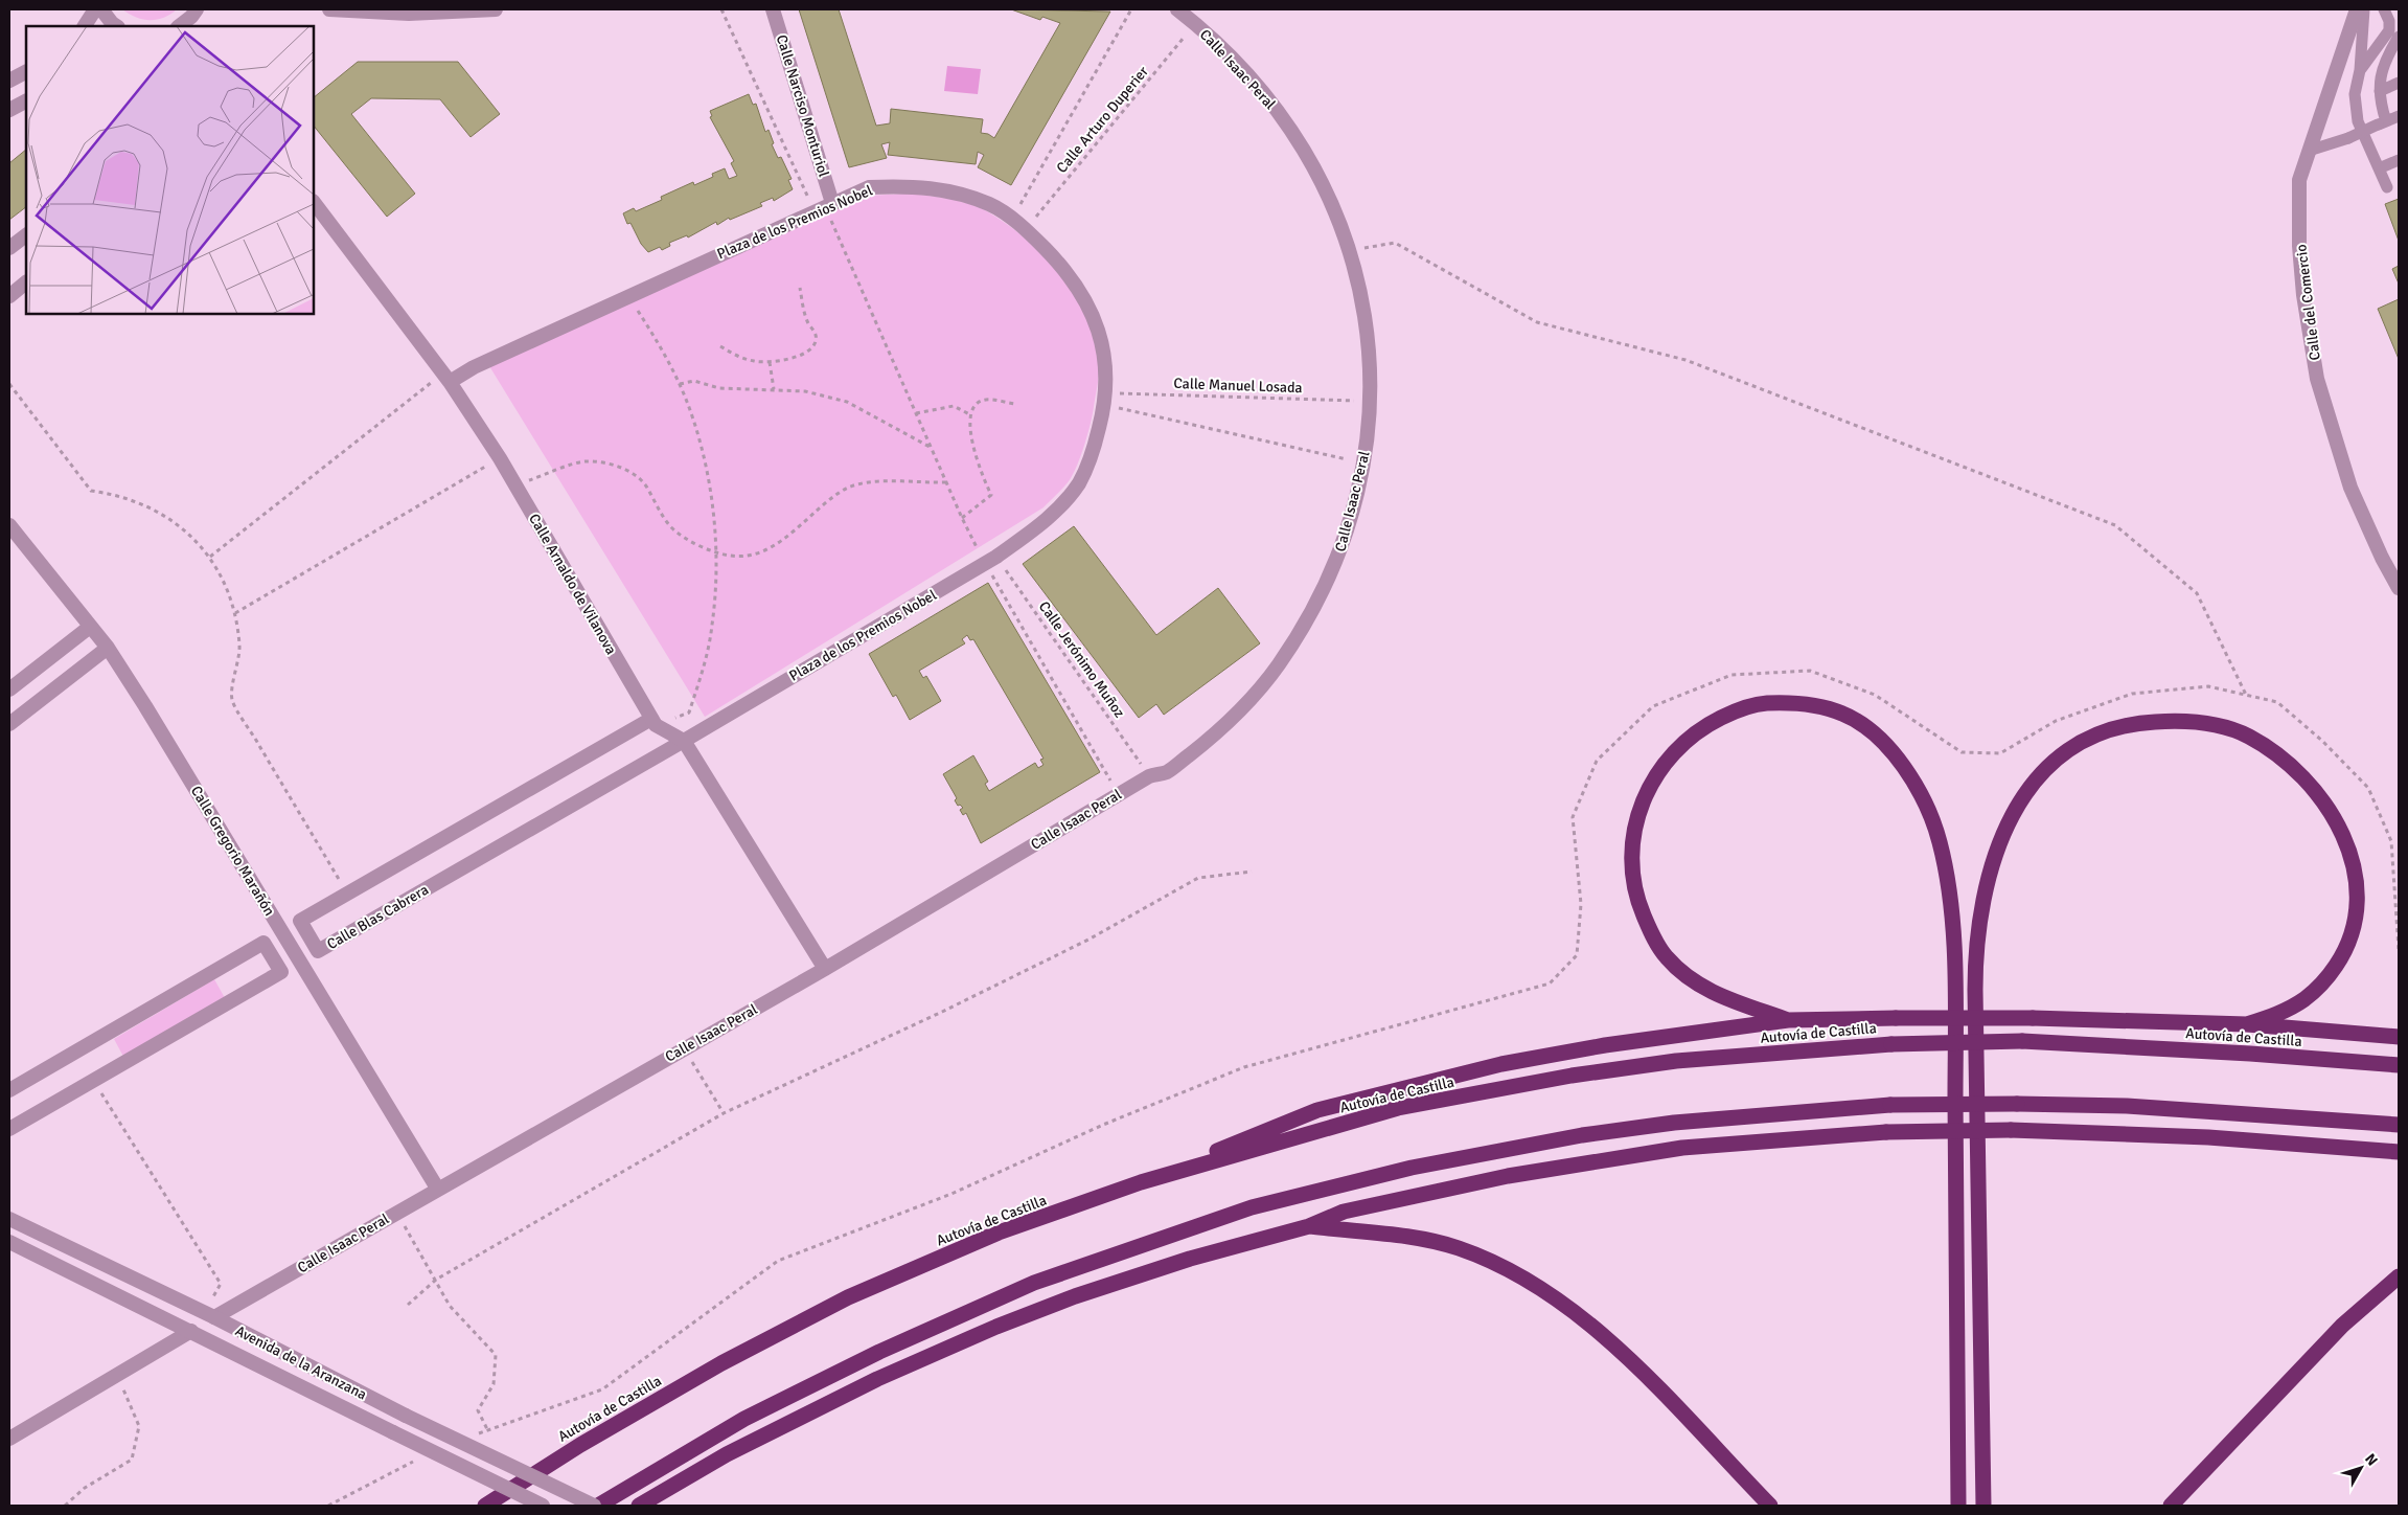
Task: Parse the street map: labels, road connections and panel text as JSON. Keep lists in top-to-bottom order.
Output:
{
  "streets": {
    "highway": ["Autovía de Castilla"],
    "street": [
      "Calle Isaac Peral",
      "Calle Narciso Monturiol",
      "Plaza de los Premios Nobel",
      "Calle del Comercio",
      "Calle Arnaldo de Vilanova",
      "Calle Gregorio Marañón",
      "Calle Blas Cabrera",
      "Avenida de la Aranzana"
    ],
    "path": ["Calle Arturo Duperier", "Calle Manuel Losada", "Calle Jerónimo Muñoz"]
  },
  "crossings": [
    ["Calle Isaac Peral", "Calle Arturo Duperier"],
    ["Calle Isaac Peral", "Calle Manuel Losada"],
    ["Calle Isaac Peral", "Calle Jerónimo Muñoz"],
    ["Calle Isaac Peral", "Calle Gregorio Marañón"],
    ["Calle Isaac Peral", "Avenida de la Aranzana"],
    ["Calle Narciso Monturiol", "Plaza de los Premios Nobel"],
    ["Calle Arturo Duperier", "Plaza de los Premios Nobel"],
    ["Plaza de los Premios Nobel", "Calle Manuel Losada"],
    ["Plaza de los Premios Nobel", "Calle Arnaldo de Vilanova"],
    ["Plaza de los Premios Nobel", "Calle Jerónimo Muñoz"],
    ["Plaza de los Premios Nobel", "Calle Blas Cabrera"],
    ["Calle Arnaldo de Vilanova", "Calle Blas Cabrera"]
  ],
  "north": "top right"
}
